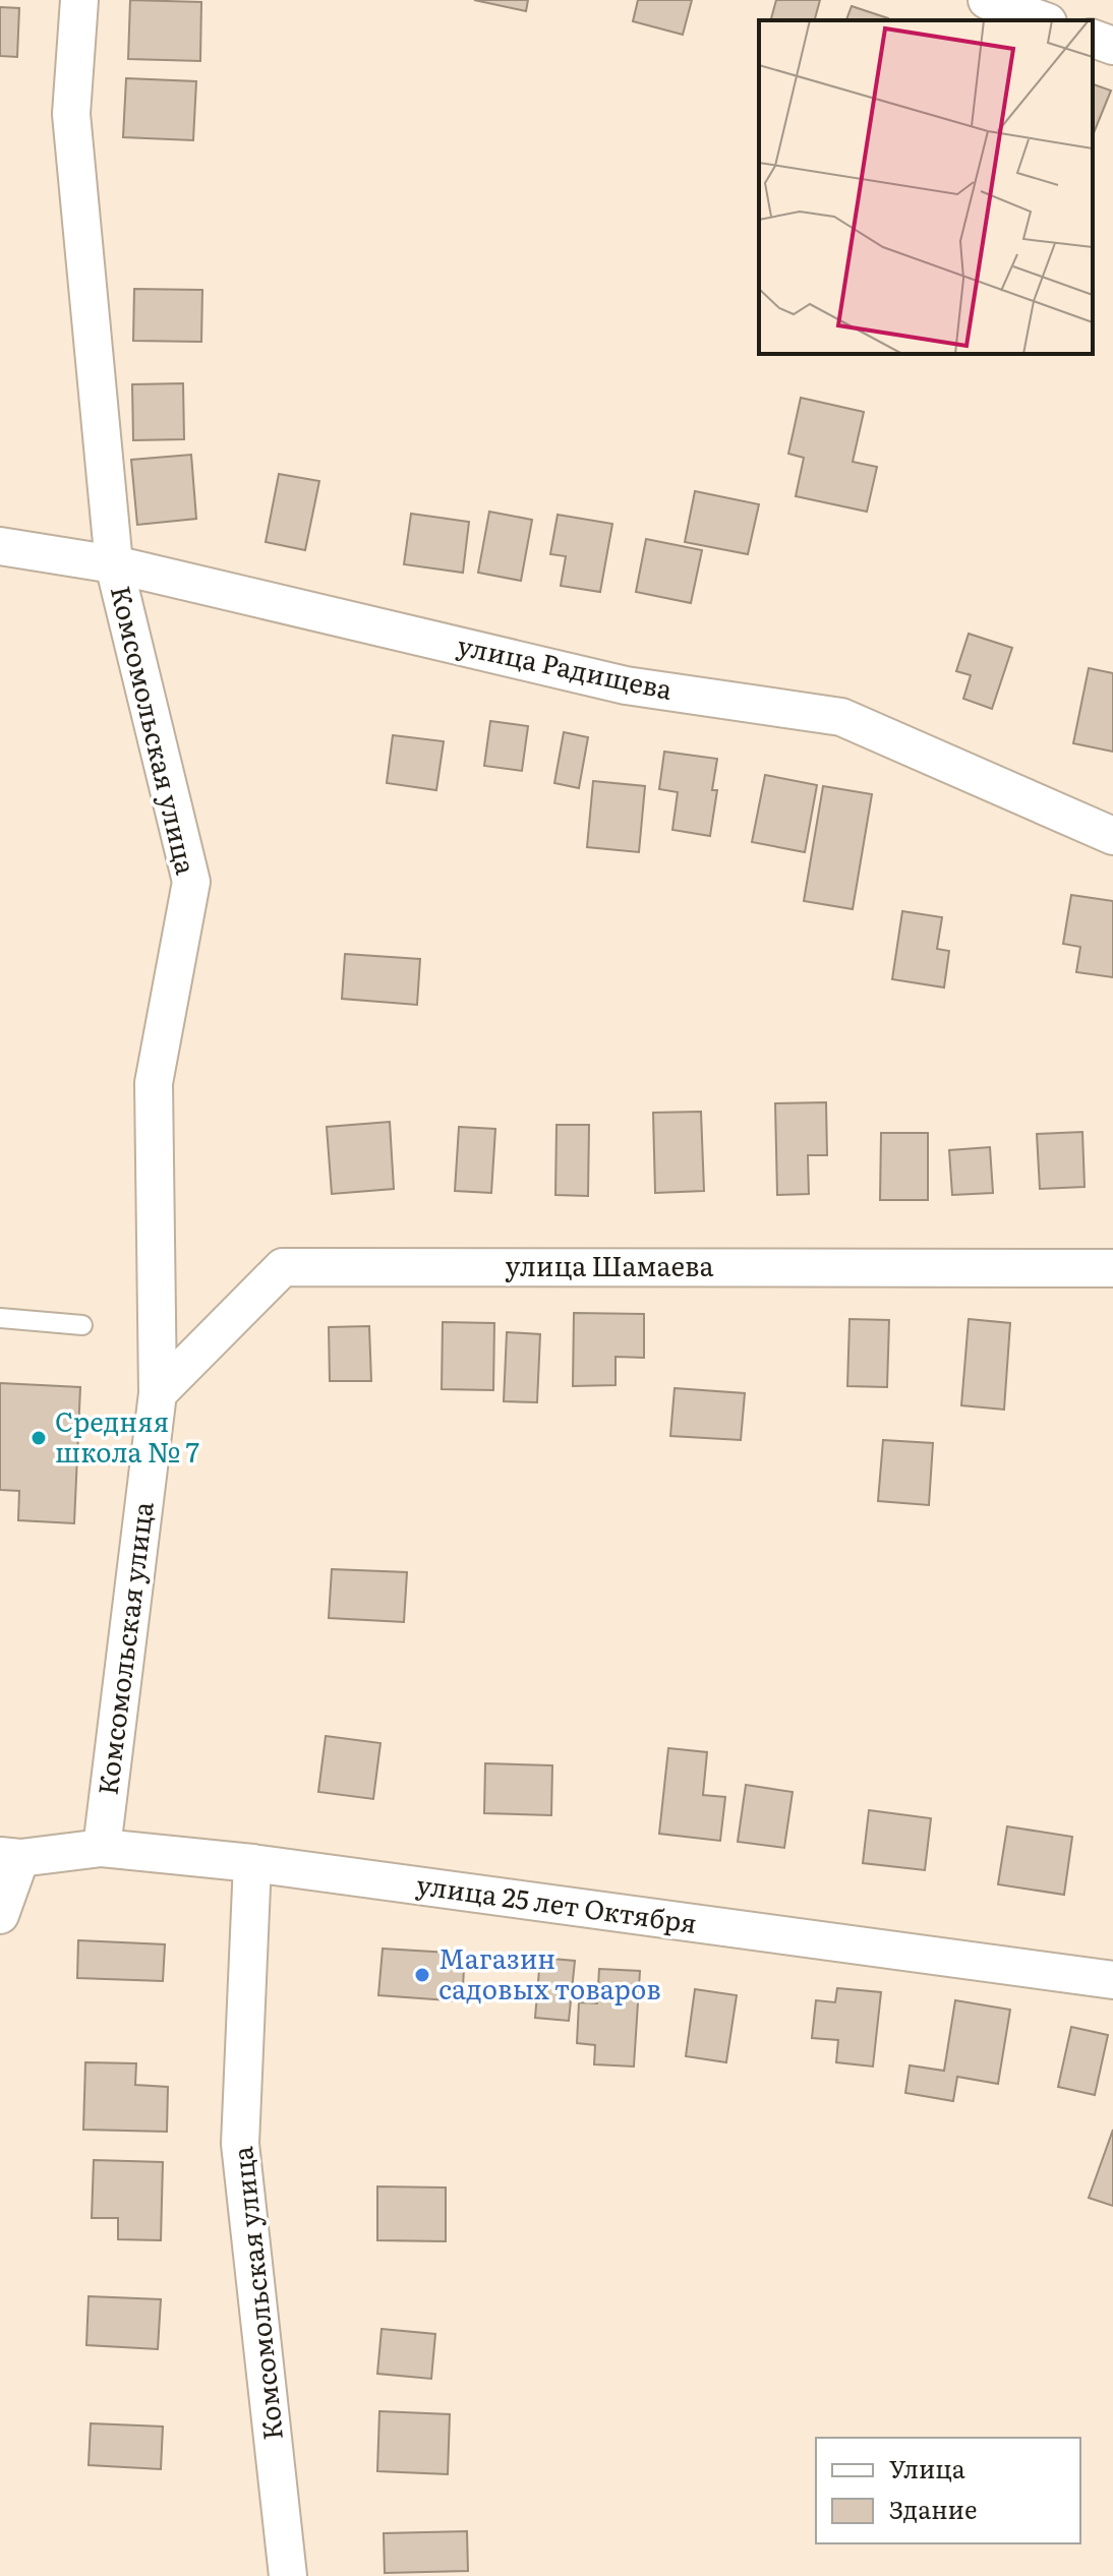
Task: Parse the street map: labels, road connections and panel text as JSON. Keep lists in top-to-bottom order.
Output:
{
  "streets": {
    "street": [
      "улица Радищева",
      "Комсомольская улица",
      "улица Шамаева",
      "улица 25 лет Октября"
    ]
  },
  "crossings": [
    ["улица Радищева", "Комсомольская улица"],
    ["Комсомольская улица", "улица Шамаева"],
    ["Комсомольская улица", "улица 25 лет Октября"]
  ],
  "places": ["Средняя школа № 7", "Магазин садовых товаров"],
  "legend": ["Улица", "Здание"]
}
